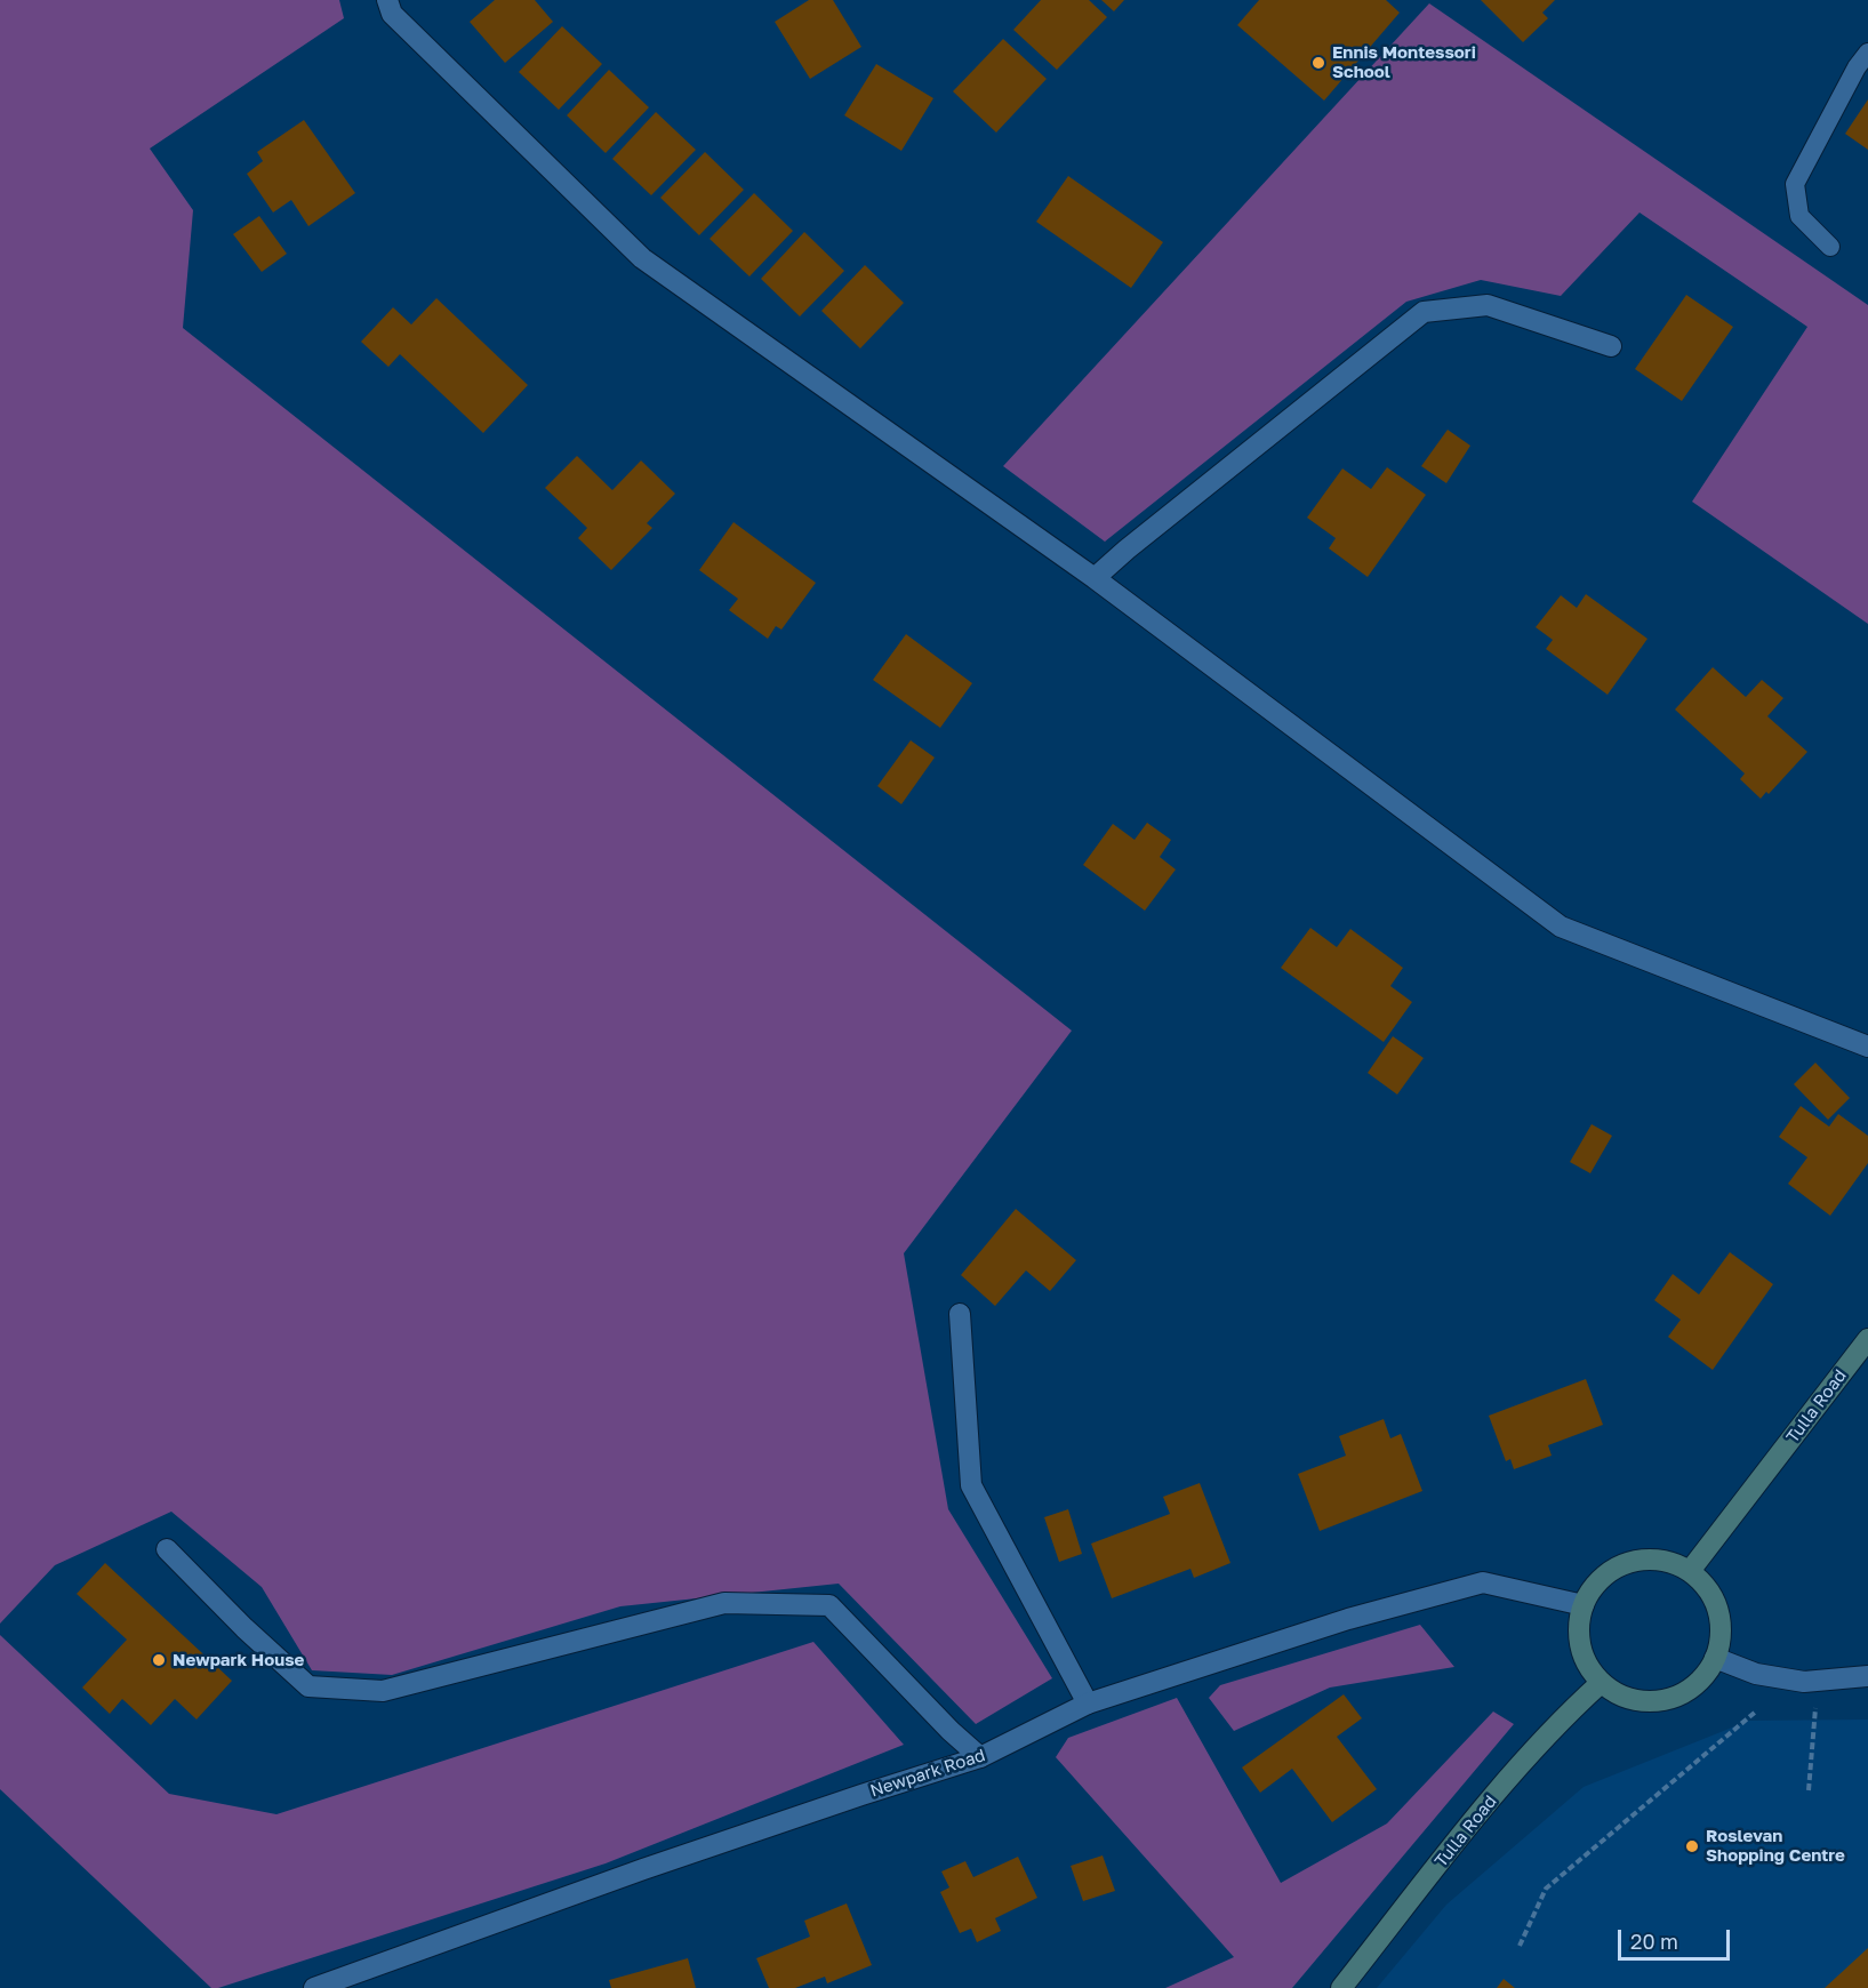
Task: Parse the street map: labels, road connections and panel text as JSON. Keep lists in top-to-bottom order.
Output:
{
  "streets": {
    "main road": ["Tulla Road"],
    "street": ["Newpark Road"]
  },
  "crossings": [
    ["Tulla Road", "Newpark Road"]
  ],
  "places": ["Ennis Montessori School", "Newpark House", "Roslevan Shopping Centre"],
  "scale_bar": "20 m"
}
